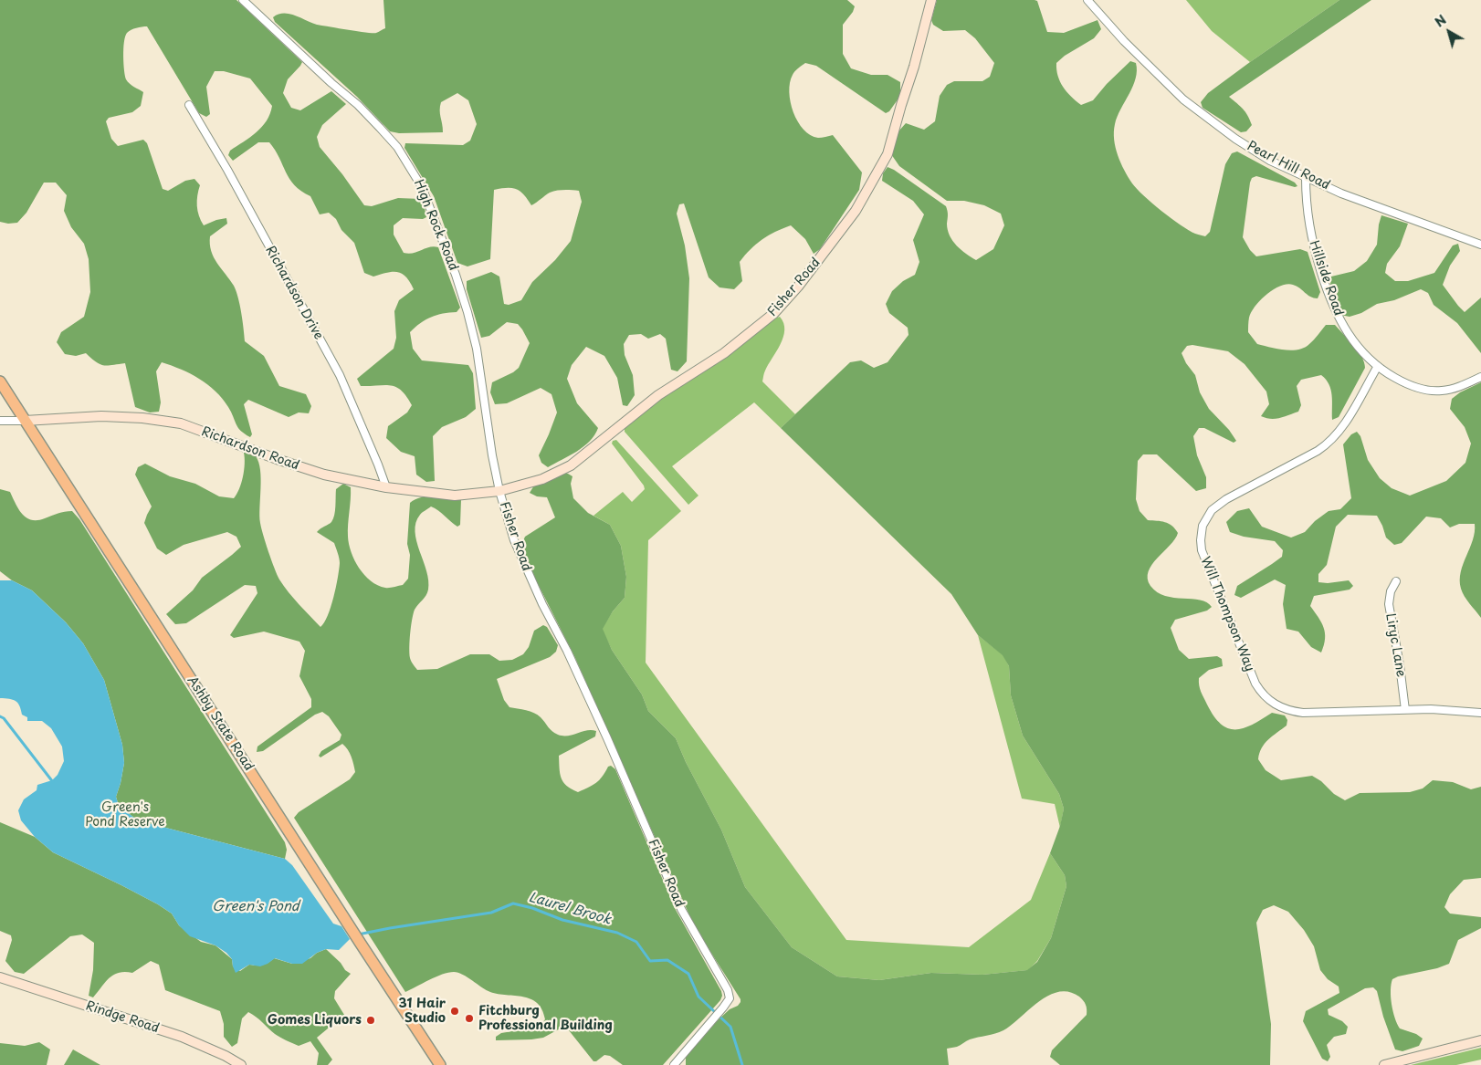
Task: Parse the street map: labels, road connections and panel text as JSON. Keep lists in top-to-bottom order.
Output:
{
  "streets": {
    "main road": ["Ashby State Road"],
    "street": [
      "Pearl Hill Road",
      "High Rock Road",
      "Hillside Road",
      "Fisher Road",
      "Richardson Drive",
      "Richardson Road",
      "Will Thompson Way",
      "Liryc Lane",
      "Rindge Road"
    ]
  },
  "crossings": [
    ["Pearl Hill Road", "Hillside Road"],
    ["High Rock Road", "Fisher Road"],
    ["High Rock Road", "Richardson Road"],
    ["Hillside Road", "Will Thompson Way"],
    ["Fisher Road", "Richardson Road"],
    ["Richardson Drive", "Richardson Road"],
    ["Richardson Road", "Ashby State Road"],
    ["Will Thompson Way", "Liryc Lane"]
  ],
  "water": ["Green's Pond", "Laurel Brook"],
  "parks": ["Green's Pond Reserve"],
  "places": ["31 Hair Studio", "Fitchburg Professional Building", "Gomes Liquors"],
  "north": "top left"
}
